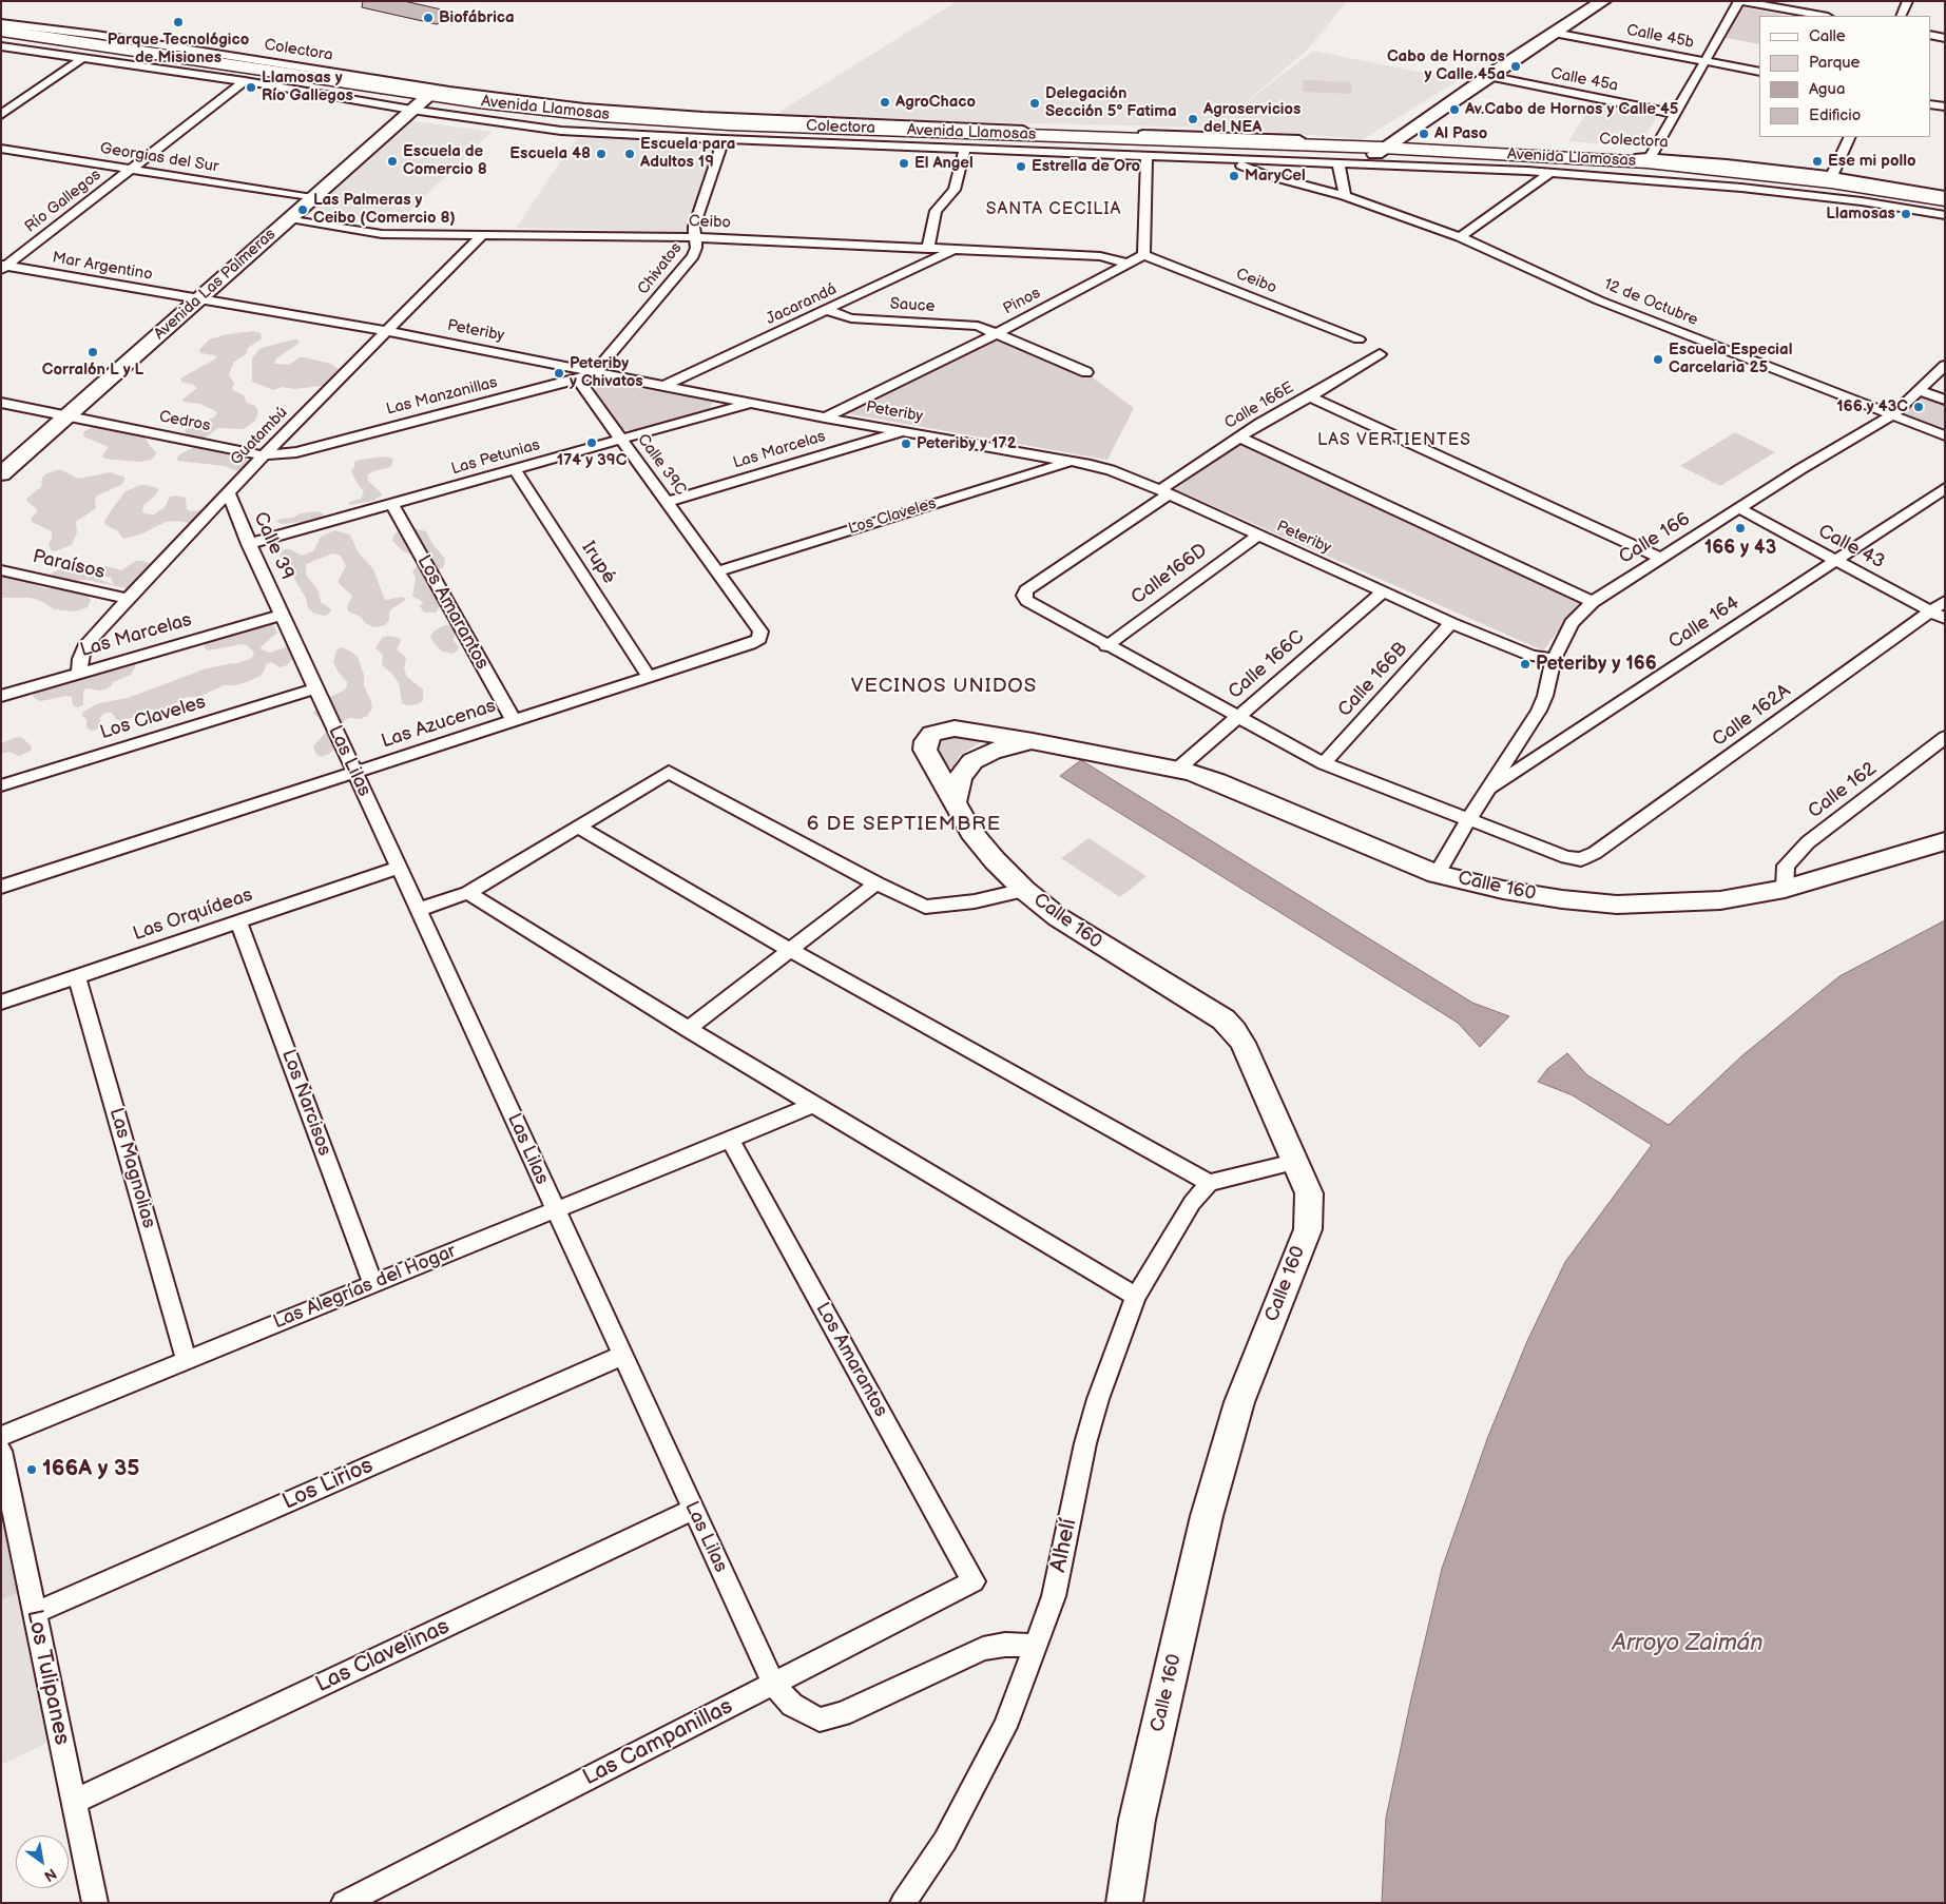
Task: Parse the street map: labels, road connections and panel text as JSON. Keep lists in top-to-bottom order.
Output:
{
  "streets": {
    "highway": ["Avenida Llamosas"],
    "main road": ["Avenida Las Palmeras", "Calle 160"],
    "street": [
      "Calle 45b",
      "Colectora",
      "Calle 45a",
      "Georgias del Sur",
      "Río Gallegos",
      "Ceibo",
      "Mar Argentino",
      "Chivatos",
      "Pinos",
      "12 de Octubre",
      "Jacarandá",
      "Sauce",
      "Peteriby",
      "Las Manzanillas",
      "Calle 166E",
      "Cedros",
      "Guatambú",
      "Las Marcelas",
      "Las Petunias",
      "Calle 39C",
      "Los Claveles",
      "Calle 166",
      "Calle 39",
      "Calle 43",
      "Irupé",
      "Paraísos",
      "Calle166D",
      "Los Amarantos",
      "Calle 164",
      "Calle 166C",
      "Calle 166B",
      "Calle 162A",
      "Las Azucenas",
      "Las Lilas",
      "Calle 162",
      "Las Orquídeas",
      "Los Narcisos",
      "Las Magnolias",
      "Las Alegrías del Hogar",
      "Los Lirios",
      "Alhelí",
      "Las Clavelinas",
      "Los Tulipanes",
      "Las Campanillas"
    ]
  },
  "crossings": [
    ["Colectora", "Avenida Llamosas"],
    ["Colectora", "Chivatos"],
    ["Colectora", "Avenida Las Palmeras"],
    ["Colectora", "12 de Octubre"],
    ["Avenida Llamosas", "Avenida Las Palmeras"],
    ["Georgias del Sur", "Río Gallegos"],
    ["Georgias del Sur", "Avenida Las Palmeras"],
    ["Río Gallegos", "Mar Argentino"],
    ["Ceibo", "Chivatos"],
    ["Ceibo", "Avenida Las Palmeras"],
    ["Ceibo", "Pinos"],
    ["Ceibo", "Jacarandá"],
    ["Ceibo", "Guatambú"],
    ["Mar Argentino", "Avenida Las Palmeras"],
    ["Mar Argentino", "Peteriby"],
    ["Chivatos", "Peteriby"],
    ["Chivatos", "Las Manzanillas"],
    ["Avenida Las Palmeras", "Peteriby"],
    ["Avenida Las Palmeras", "Cedros"],
    ["Pinos", "Sauce"],
    ["Pinos", "Peteriby"],
    ["12 de Octubre", "Calle 166"],
    ["Jacarandá", "Sauce"],
    ["Jacarandá", "Peteriby"],
    ["Peteriby", "Las Manzanillas"],
    ["Peteriby", "Calle 166E"],
    ["Peteriby", "Guatambú"],
    ["Peteriby", "Las Marcelas"],
    ["Peteriby", "Las Petunias"],
    ["Peteriby", "Los Claveles"],
    ["Peteriby", "Calle 166"],
    ["Peteriby", "Calle166D"],
    ["Peteriby", "Calle 166C"],
    ["Peteriby", "Calle 166B"],
    ["Las Manzanillas", "Cedros"],
    ["Las Manzanillas", "Calle 39C"],
    ["Calle 166E", "Calle166D"],
    ["Cedros", "Guatambú"],
    ["Guatambú", "Las Marcelas"],
    ["Guatambú", "Calle 39"],
    ["Guatambú", "Paraísos"],
    ["Las Marcelas", "Calle 39C"],
    ["Las Marcelas", "Calle 39"],
    ["Las Marcelas", "Las Lilas"],
    ["Las Petunias", "Calle 39C"],
    ["Las Petunias", "Calle 39"],
    ["Las Petunias", "Irupé"],
    ["Las Petunias", "Los Amarantos"],
    ["Calle 39C", "Los Claveles"],
    ["Calle 39C", "Las Azucenas"],
    ["Los Claveles", "Las Lilas"],
    ["Calle 166", "Calle 43"],
    ["Calle 166", "Calle 164"],
    ["Calle 166", "Calle 162A"],
    ["Calle 166", "Calle 160"],
    ["Calle 39", "Las Lilas"],
    ["Calle 43", "Calle 164"],
    ["Calle 43", "Calle 162A"],
    ["Irupé", "Las Azucenas"],
    ["Los Amarantos", "Las Azucenas"],
    ["Los Amarantos", "Las Alegrías del Hogar"],
    ["Los Amarantos", "Las Campanillas"],
    ["Calle 166C", "Calle 160"],
    ["Las Azucenas", "Las Lilas"],
    ["Las Lilas", "Las Orquídeas"],
    ["Las Lilas", "Las Alegrías del Hogar"],
    ["Las Lilas", "Los Lirios"],
    ["Las Lilas", "Alhelí"],
    ["Las Lilas", "Las Clavelinas"],
    ["Las Lilas", "Las Campanillas"],
    ["Calle 162", "Calle 160"],
    ["Las Orquídeas", "Los Narcisos"],
    ["Las Orquídeas", "Las Magnolias"],
    ["Los Narcisos", "Las Alegrías del Hogar"],
    ["Las Magnolias", "Las Alegrías del Hogar"],
    ["Los Lirios", "Los Tulipanes"],
    ["Las Clavelinas", "Los Tulipanes"]
  ],
  "districts": [
    "SANTA CECILIA",
    "LAS VERTIENTES",
    "VECINOS UNIDOS",
    "6 DE SEPTIEMBRE"
  ],
  "water": ["Arroyo Zaimán"],
  "places": [
    "Biofábrica",
    "Parque Tecnológico de Misiones",
    "Cabo de Hornos y Calle 45a",
    "Llamosas y Río Gallegos",
    "AgroChaco",
    "Delegación Sección 5º Fatima",
    "Av.Cabo de Hornos y Calle 45",
    "Agroservicios del NEA",
    "Al Paso",
    "Escuela 48",
    "Escuela para Adultos 19",
    "Escuela de Comercio 8",
    "Ese mi pollo",
    "El Angel",
    "Estrella de Oro",
    "MaryCel",
    "Las Palmeras y Ceibo (Comercio 8)",
    "Llamosas",
    "Corralón L y L",
    "Escuela Especial Carcelaria 25",
    "Peteriby y Chivatos",
    "166 y 43C",
    "174 y 39C",
    "Peteriby y 172",
    "166 y 43",
    "Peteriby y 166",
    "166A y 35"
  ],
  "legend": [
    "Calle",
    "Parque",
    "Agua",
    "Edificio"
  ],
  "north": "bottom right"
}
